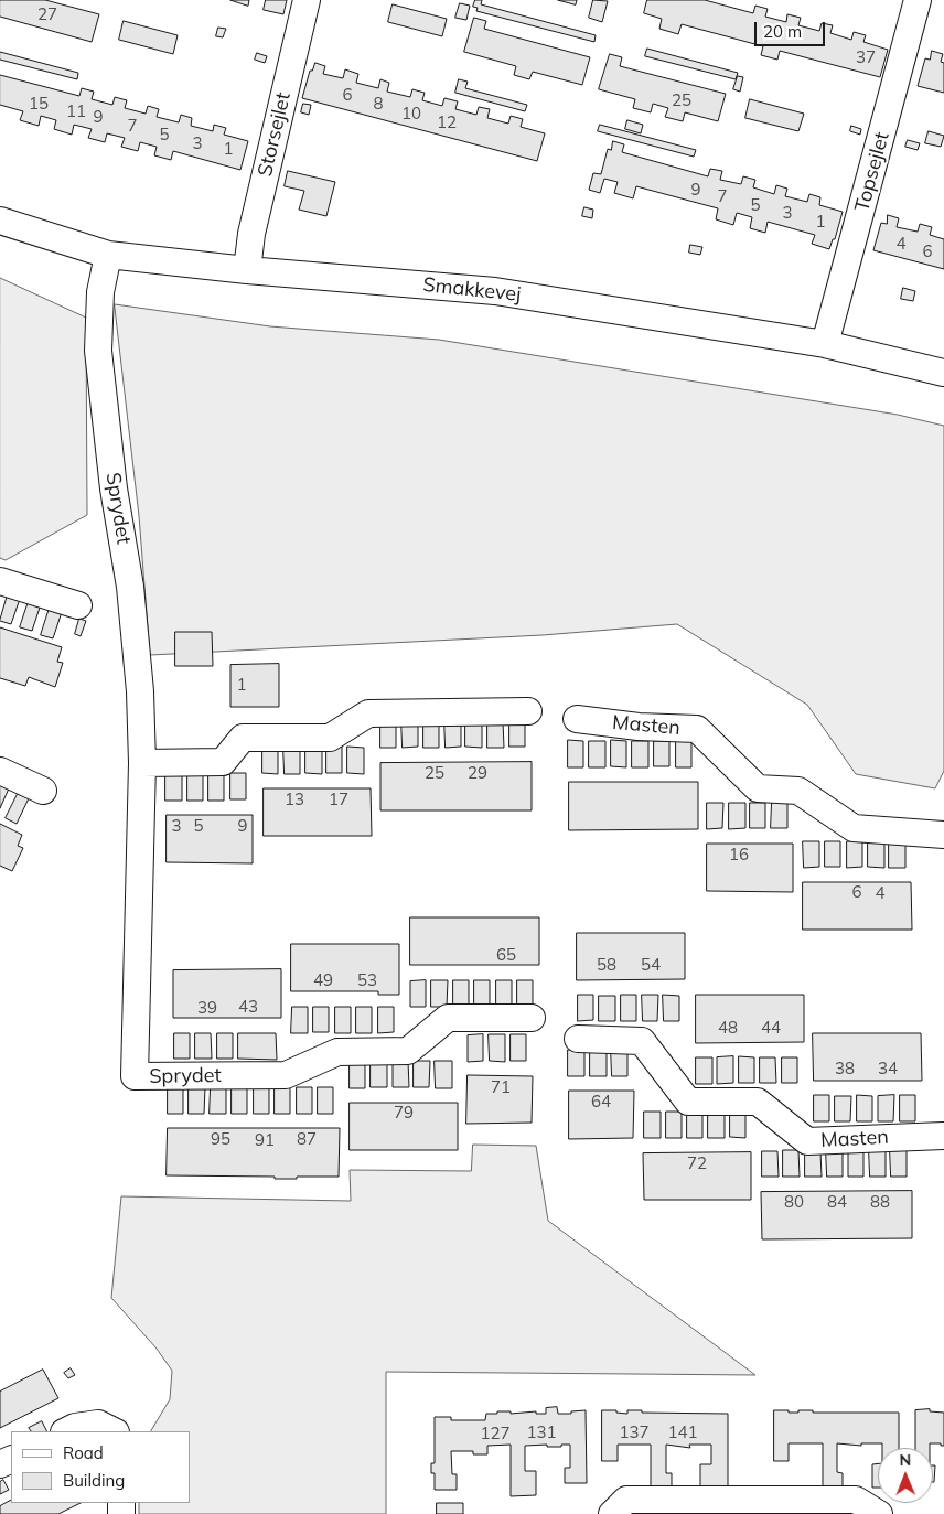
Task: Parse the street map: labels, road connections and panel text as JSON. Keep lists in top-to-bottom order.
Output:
{
  "streets": {
    "street": [
      "Storsejlet",
      "Topsejlet",
      "Smakkevej",
      "Sprydet",
      "Masten"
    ]
  },
  "crossings": [
    ["Storsejlet", "Smakkevej"],
    ["Topsejlet", "Smakkevej"],
    ["Smakkevej", "Sprydet"]
  ],
  "house_numbers": [
    "27",
    "37",
    "6",
    "25",
    "15",
    "8",
    "11",
    "10",
    "9",
    "12",
    "7",
    "5",
    "3",
    "1",
    "9",
    "7",
    "5",
    "3",
    "1",
    "4",
    "6",
    "1",
    "25",
    "29",
    "13",
    "17",
    "3",
    "5",
    "9",
    "16",
    "6",
    "4",
    "65",
    "58",
    "54",
    "49",
    "53",
    "43",
    "39",
    "48",
    "44",
    "38",
    "34",
    "71",
    "64",
    "79",
    "95",
    "87",
    "91",
    "72",
    "80",
    "84",
    "88",
    "131",
    "137",
    "141",
    "127"
  ],
  "legend": ["Road", "Building"],
  "scale_bar": "20 m",
  "north": "top"
}
